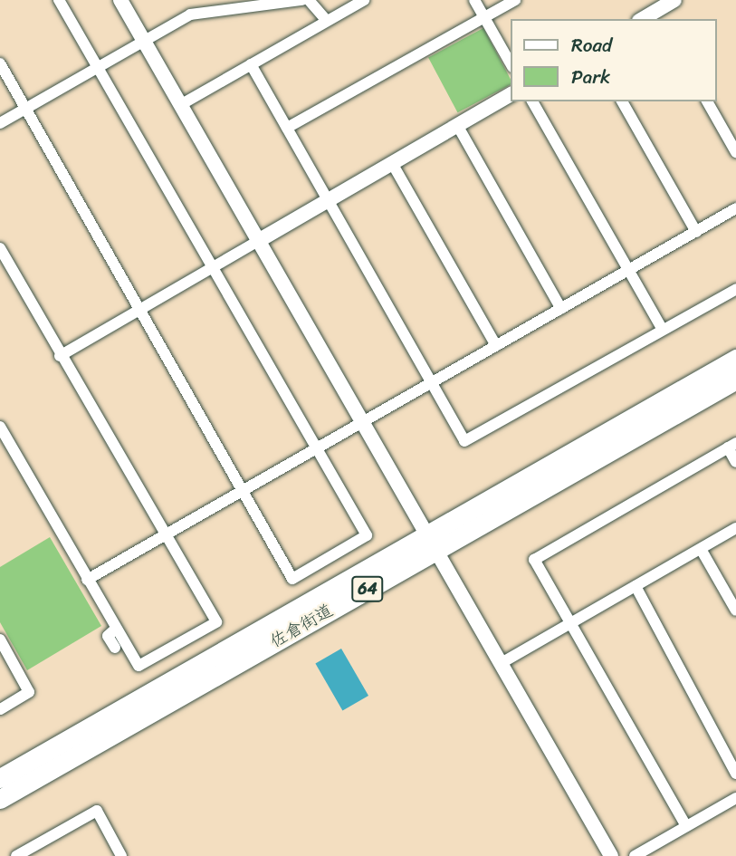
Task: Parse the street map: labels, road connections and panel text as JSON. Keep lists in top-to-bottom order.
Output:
{
  "streets": {
    "main road": ["64", "佐倉街道"]
  },
  "legend": ["Road", "Park"]
}
